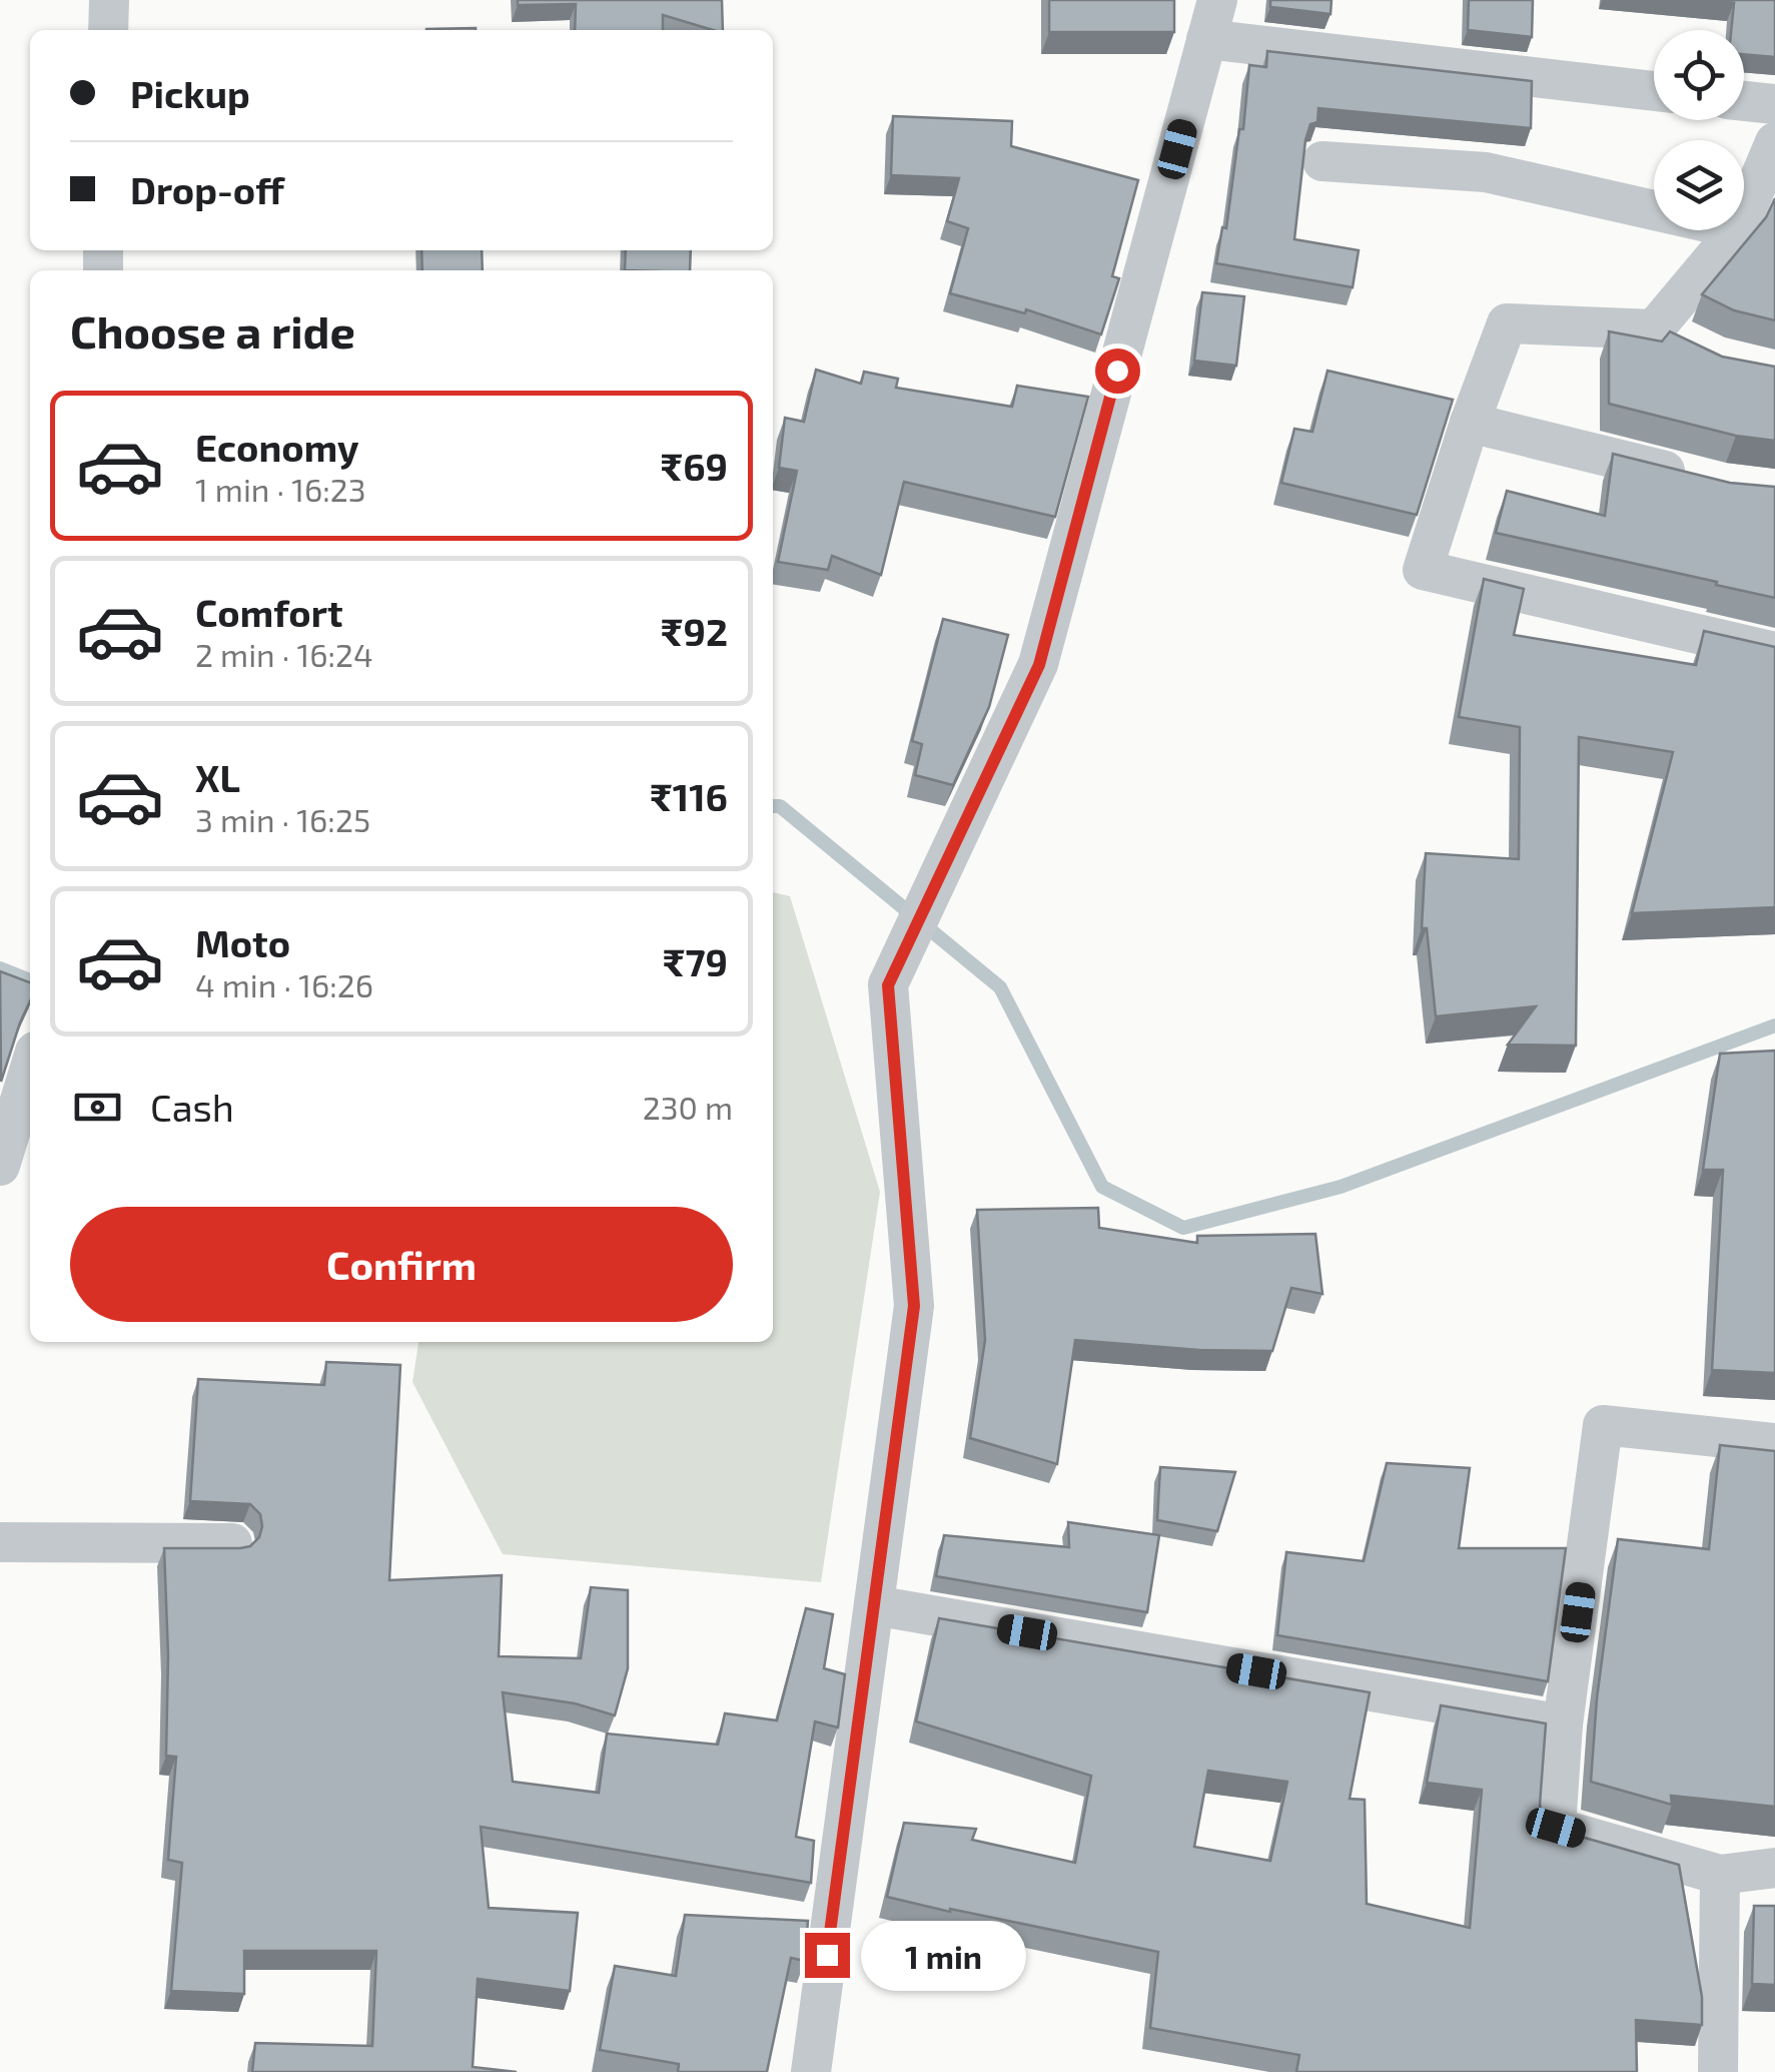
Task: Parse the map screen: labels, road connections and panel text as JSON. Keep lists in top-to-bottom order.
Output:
{
  "page": {
    "banner": ["Pickup", "Drop-off"],
    "heading": "Choose a ride",
    "list": [
      {
        "name": "Economy",
        "note": "1 min · 16:23",
        "value": "₹69"
      },
      {
        "name": "Comfort",
        "note": "2 min · 16:24",
        "value": "₹92"
      },
      {
        "name": "XL",
        "note": "3 min · 16:25",
        "value": "₹116"
      },
      {
        "name": "Moto",
        "note": "4 min · 16:26",
        "value": "₹79"
      }
    ],
    "pay": ["Cash", "230 m"],
    "buttons": "Confirm",
    "bubble": "1 min"
  }
}
